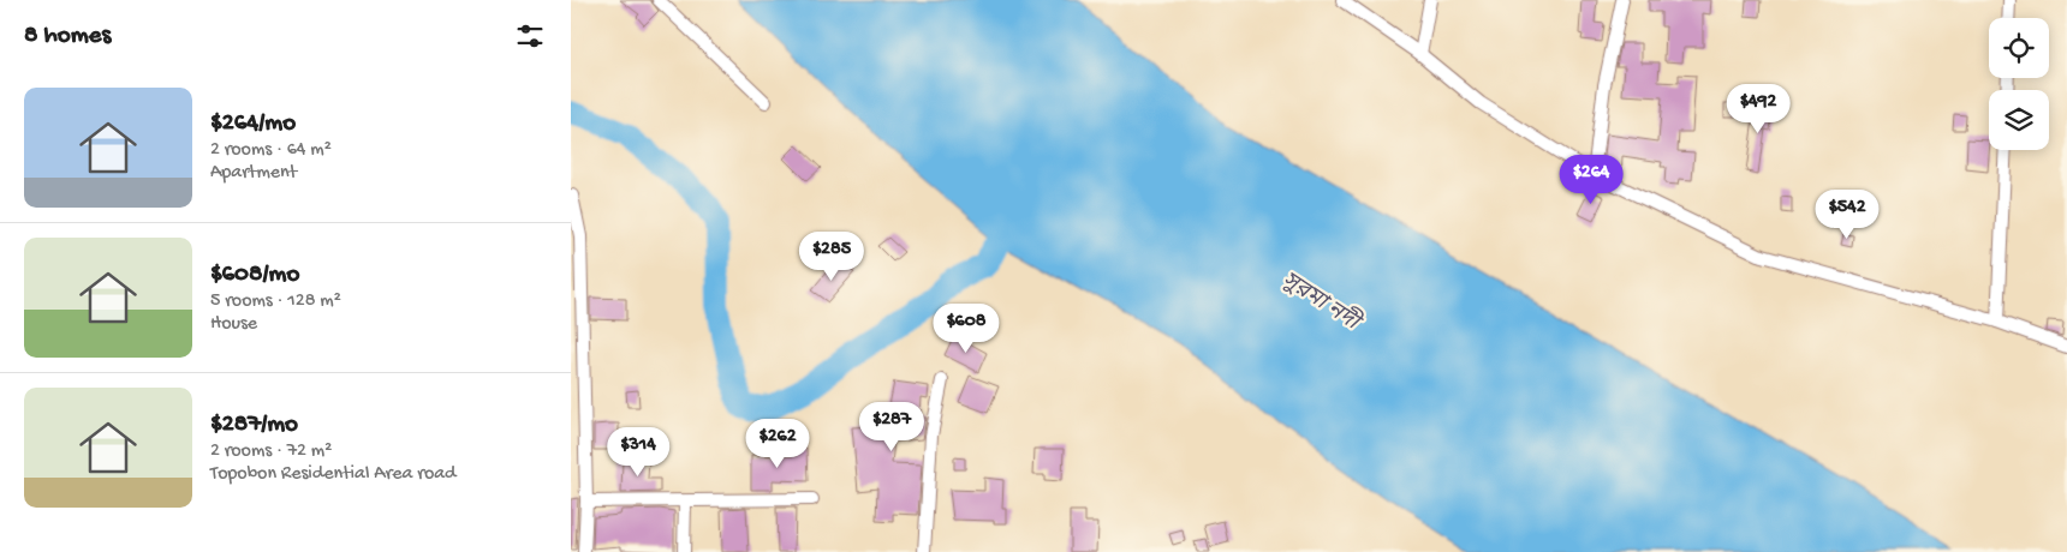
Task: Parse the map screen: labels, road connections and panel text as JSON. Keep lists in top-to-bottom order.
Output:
{
  "water": ["সুরমা নদী"],
  "page": {
    "heading": "8 homes",
    "list": [
      {
        "name": "$264/mo",
        "note": "2 rooms · 64 m² · Apartment"
      },
      {
        "name": "$608/mo",
        "note": "5 rooms · 128 m² · House"
      },
      {
        "name": "$287/mo",
        "note": "2 rooms · 72 m² · Topobon Residential Area road"
      }
    ],
    "price": [
      "$492",
      "$264",
      "$542",
      "$285",
      "$608",
      "$287",
      "$262",
      "$314"
    ]
  }
}
